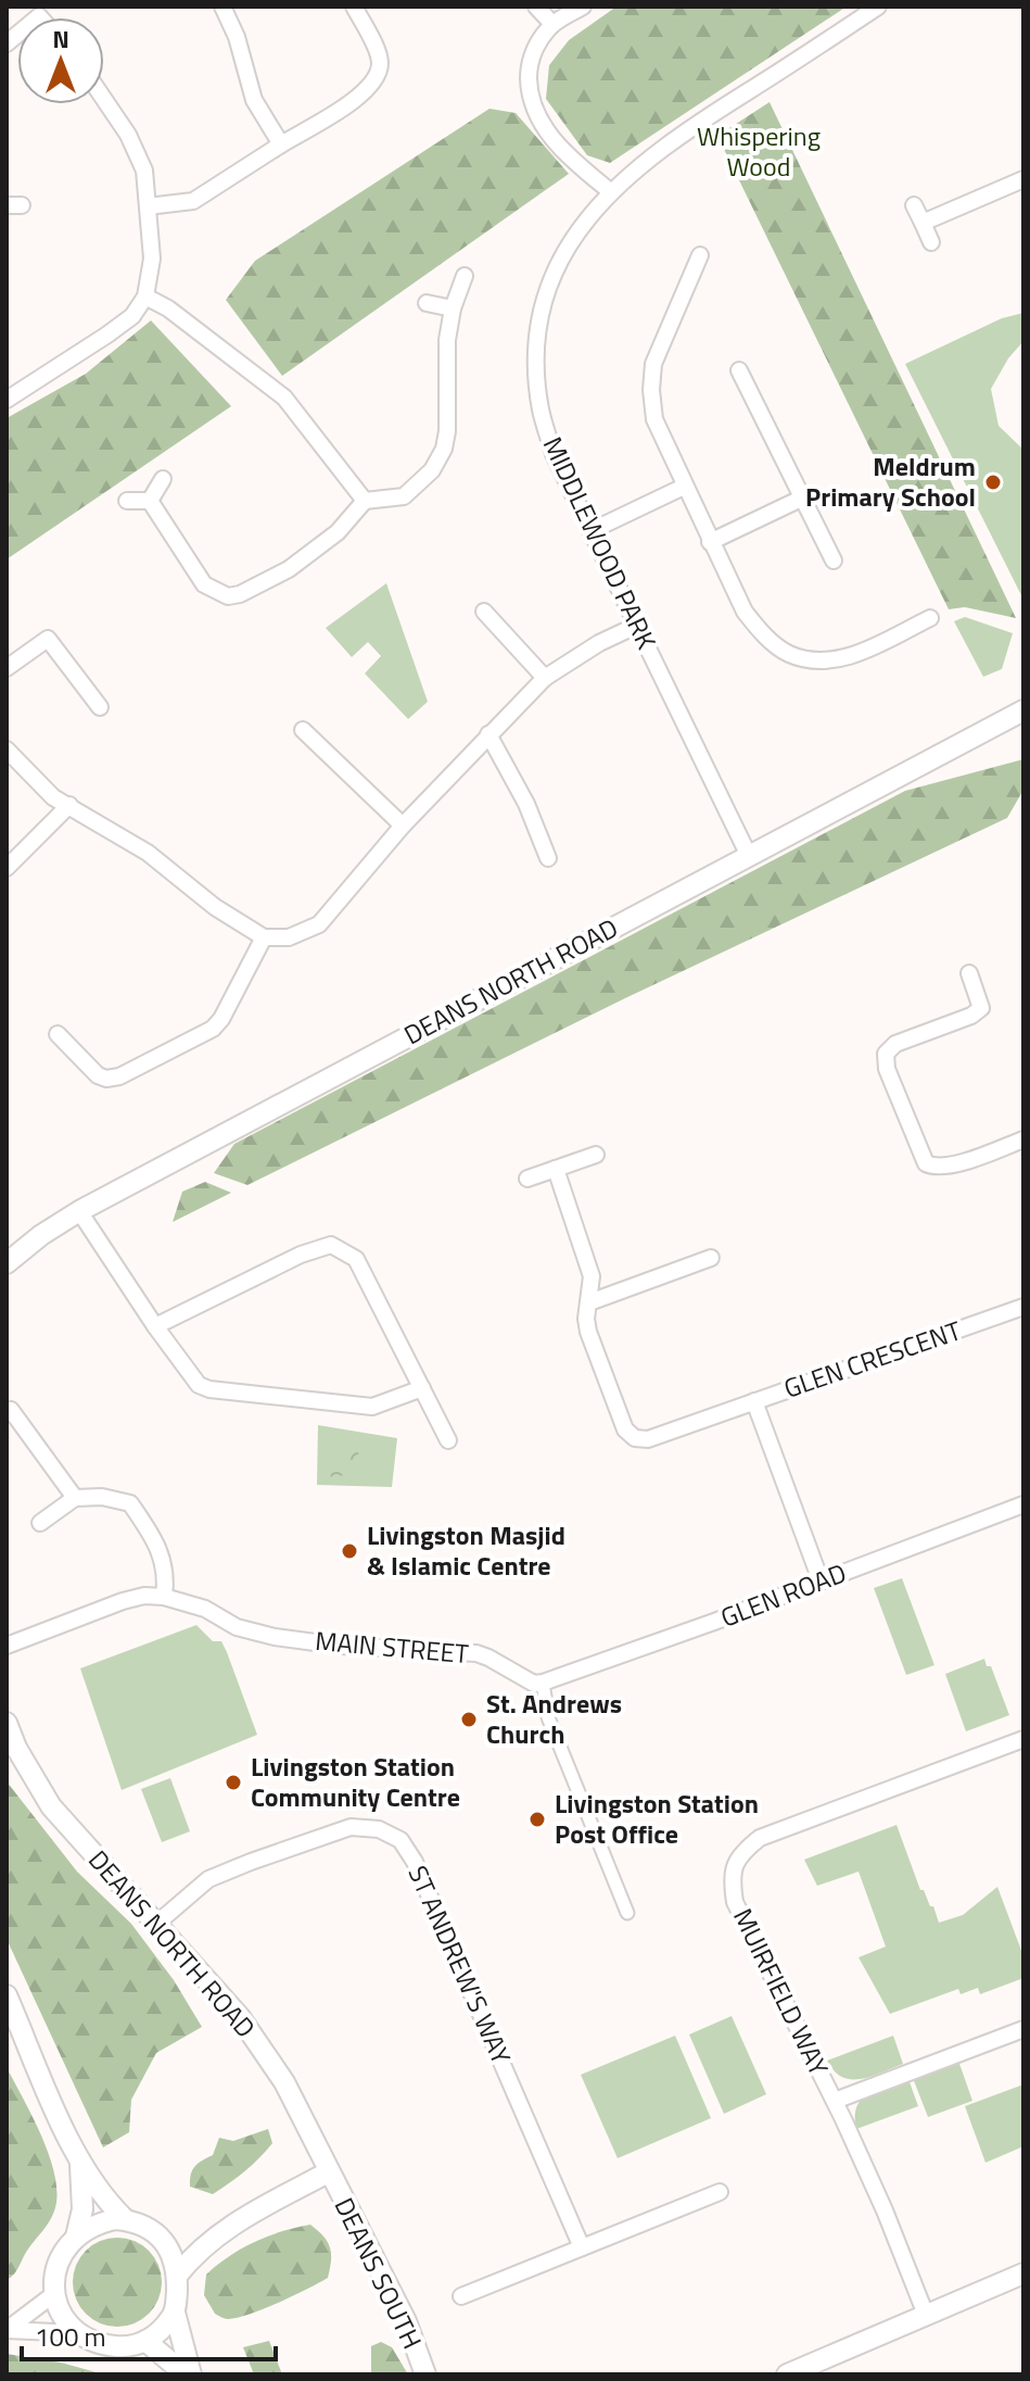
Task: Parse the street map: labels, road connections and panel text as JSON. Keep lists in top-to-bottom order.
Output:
{
  "streets": {
    "street": [
      "MIDDLEWOOD PARK",
      "DEANS NORTH ROAD",
      "GLEN CRESCENT",
      "GLEN ROAD",
      "MAIN STREET",
      "ST ANDREW'S WAY",
      "MUIRFIELD WAY",
      "DEANS SOUTH"
    ]
  },
  "crossings": [
    ["MIDDLEWOOD PARK", "DEANS NORTH ROAD"],
    ["DEANS NORTH ROAD", "ST ANDREW'S WAY"],
    ["DEANS NORTH ROAD", "DEANS SOUTH"],
    ["GLEN CRESCENT", "GLEN ROAD"],
    ["GLEN ROAD", "MAIN STREET"]
  ],
  "parks": ["Whispering Wood"],
  "places": [
    "Meldrum Primary School",
    "Livingston Masjid & Islamic Centre",
    "St. Andrews Church",
    "Livingston Station Community Centre",
    "Livingston Station Post Office"
  ],
  "scale_bar": "100 m",
  "north": "top"
}
